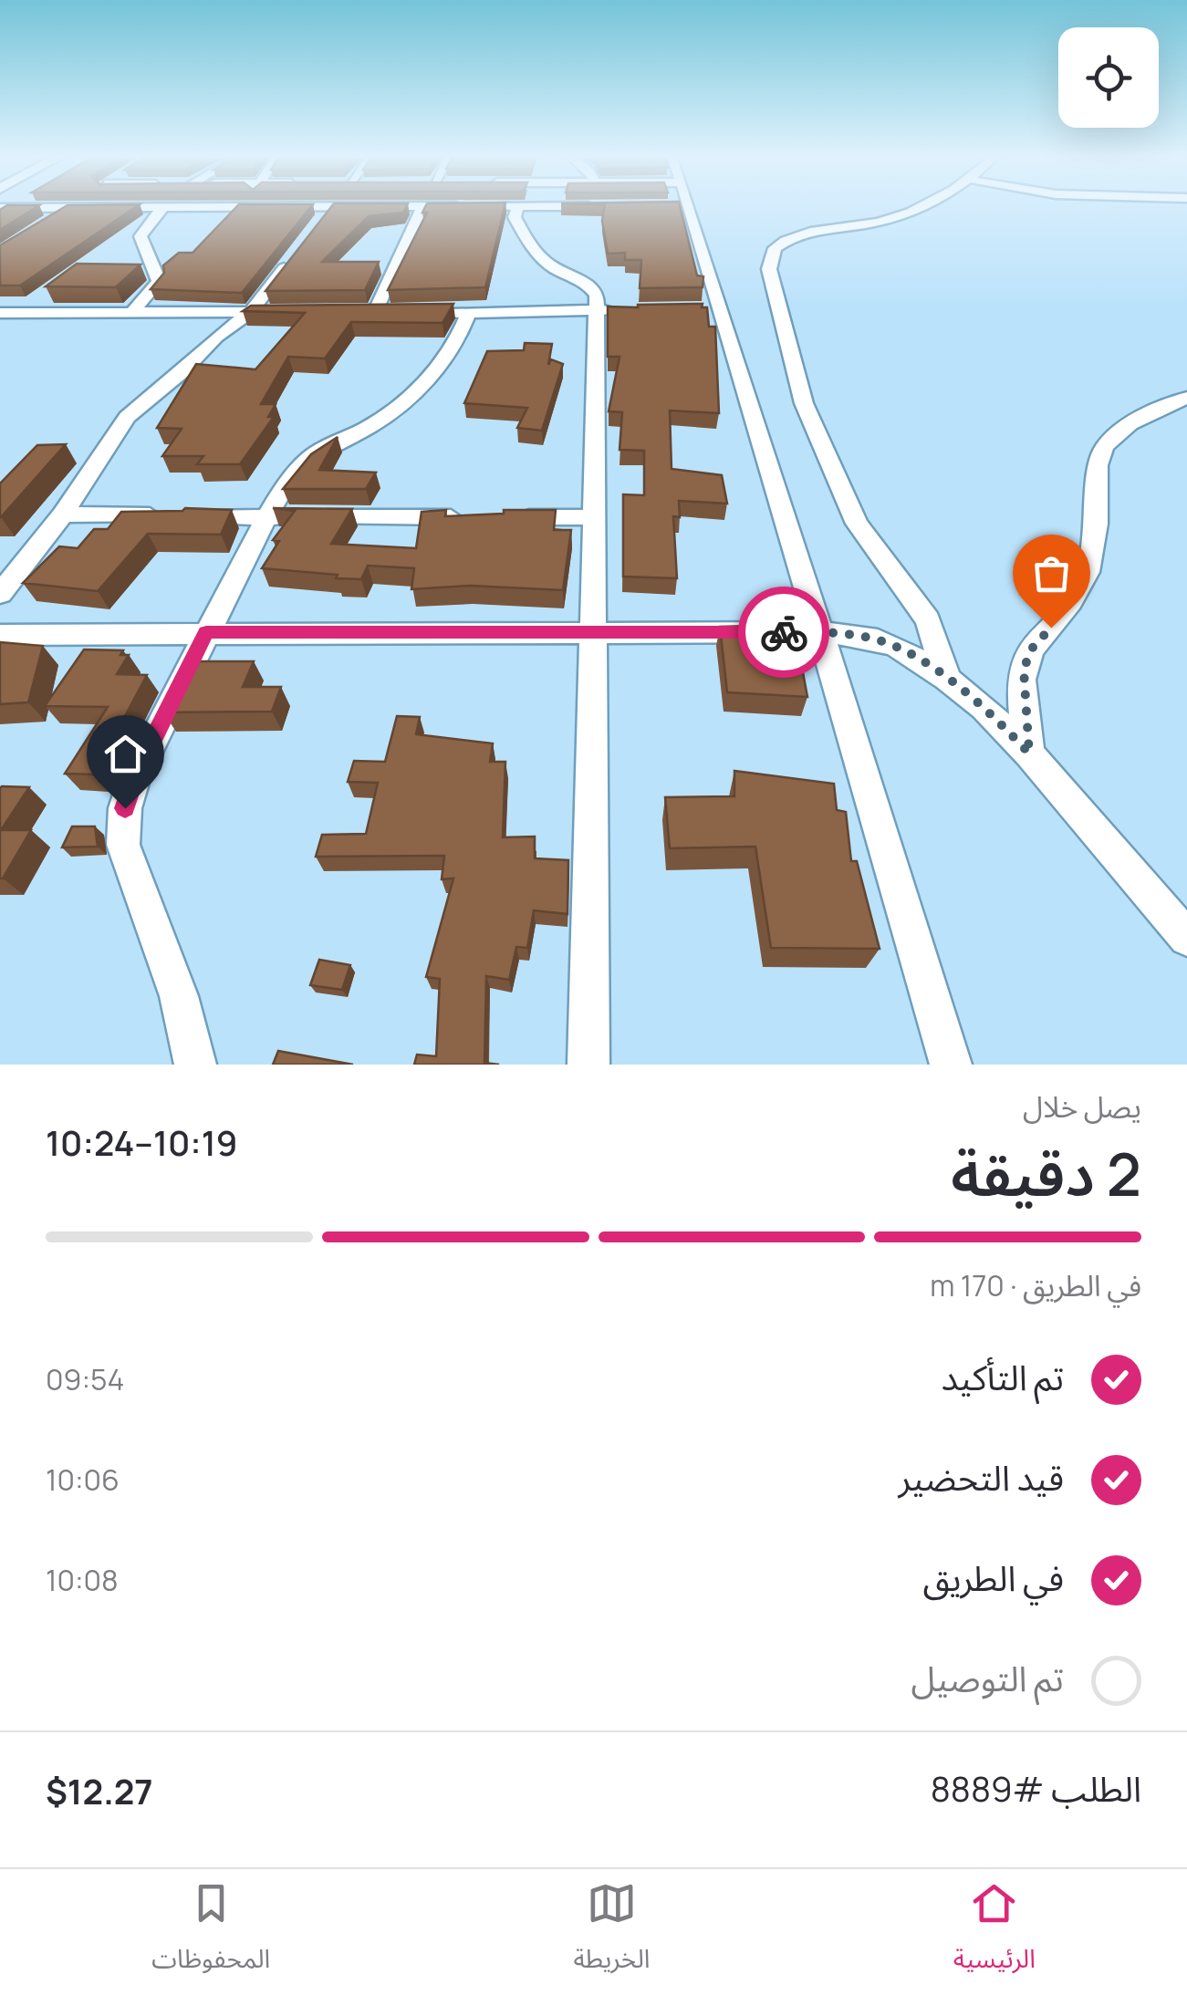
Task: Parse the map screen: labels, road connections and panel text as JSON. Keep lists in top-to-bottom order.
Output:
{
  "page": {
    "heading": ["2 دقيقة", "يصل خلال", "10:19–10:24"],
    "panel": ["الطلب #8889", "$12.27"],
    "bar": "في الطريق · 170 m",
    "list": [
      ["تم التأكيد", "09:54"],
      ["قيد التحضير", "10:06"],
      ["في الطريق", "10:08"],
      "تم التوصيل"
    ],
    "tabs": ["الرئيسية", "الخريطة", "المحفوظات"]
  }
}
